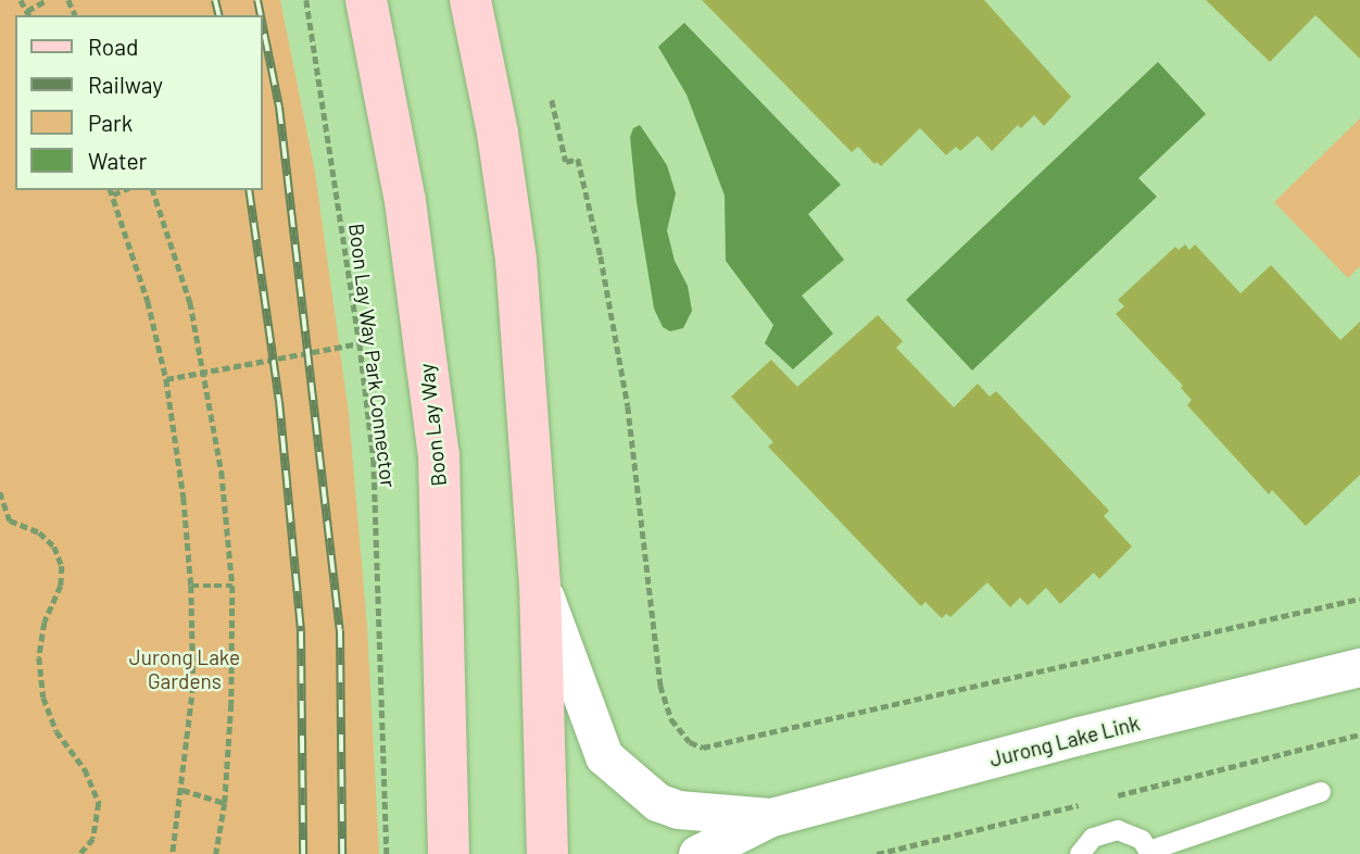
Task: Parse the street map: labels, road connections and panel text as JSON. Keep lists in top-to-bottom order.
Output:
{
  "streets": {
    "main road": ["Boon Lay Way"],
    "street": ["Jurong Lake Link"],
    "path": ["Boon Lay Way Park Connector"]
  },
  "parks": ["Jurong Lake Gardens"],
  "legend": [
    "Road",
    "Railway",
    "Park",
    "Water"
  ]
}
